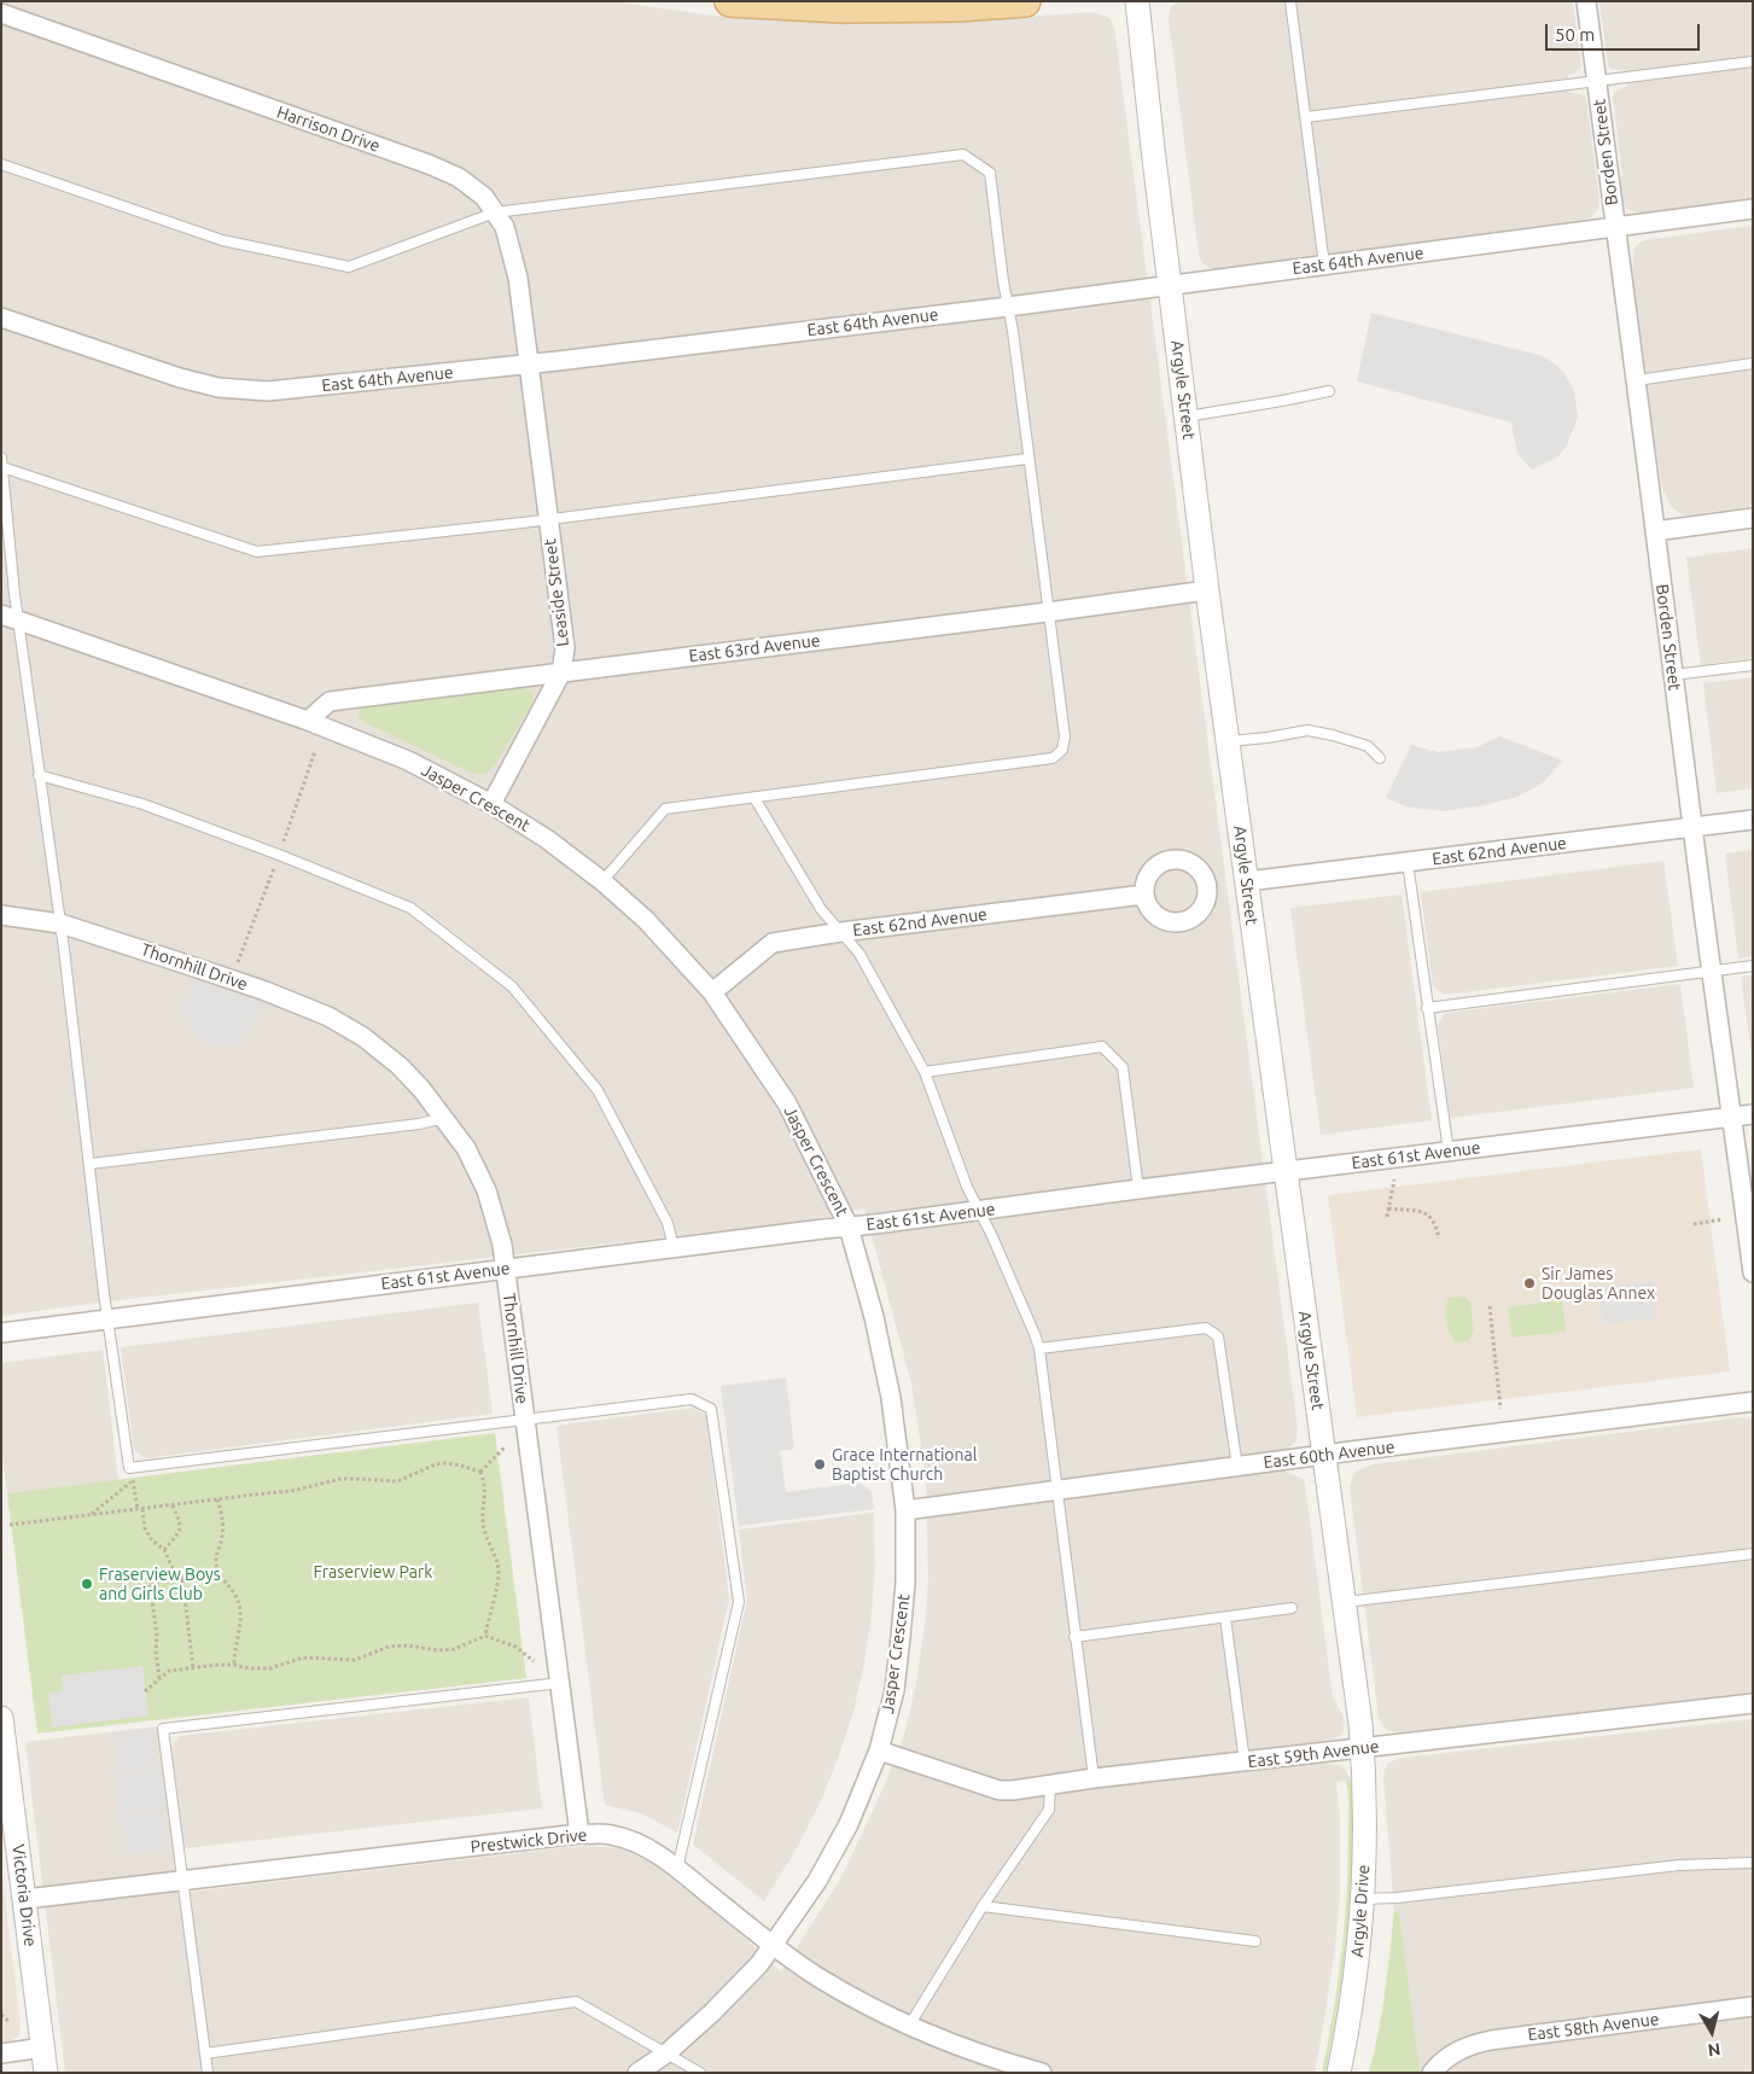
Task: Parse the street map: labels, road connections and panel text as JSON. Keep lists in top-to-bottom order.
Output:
{
  "streets": {
    "street": [
      "Harrison Drive",
      "Borden Street",
      "East 64th Avenue",
      "Argyle Street",
      "Leaside Street",
      "East 63rd Avenue",
      "Jasper Crescent",
      "East 62nd Avenue",
      "Thornhill Drive",
      "East 61st Avenue",
      "East 60th Avenue",
      "East 59th Avenue",
      "Prestwick Drive",
      "Victoria Drive",
      "Argyle Drive",
      "East 58th Avenue"
    ]
  },
  "crossings": [
    ["Harrison Drive", "East 64th Avenue"],
    ["Harrison Drive", "Leaside Street"],
    ["Borden Street", "East 64th Avenue"],
    ["Borden Street", "East 62nd Avenue"],
    ["Borden Street", "East 61st Avenue"],
    ["East 64th Avenue", "Argyle Street"],
    ["East 64th Avenue", "Leaside Street"],
    ["Argyle Street", "East 63rd Avenue"],
    ["Argyle Street", "East 62nd Avenue"],
    ["Argyle Street", "East 61st Avenue"],
    ["Argyle Street", "East 60th Avenue"],
    ["Argyle Street", "East 59th Avenue"],
    ["Argyle Street", "Argyle Drive"],
    ["Leaside Street", "East 63rd Avenue"],
    ["Leaside Street", "Jasper Crescent"],
    ["East 63rd Avenue", "Jasper Crescent"],
    ["Jasper Crescent", "East 62nd Avenue"],
    ["Jasper Crescent", "East 61st Avenue"],
    ["Jasper Crescent", "East 60th Avenue"],
    ["Jasper Crescent", "East 59th Avenue"],
    ["Jasper Crescent", "Prestwick Drive"],
    ["Thornhill Drive", "East 61st Avenue"],
    ["Thornhill Drive", "Prestwick Drive"],
    ["East 59th Avenue", "Argyle Drive"],
    ["Prestwick Drive", "Victoria Drive"]
  ],
  "parks": ["Fraserview Park"],
  "places": ["Sir James Douglas Annex", "Grace International Baptist Church", "Fraserview Boys and Girls Club"],
  "scale_bar": "50 m",
  "north": "bottom"
}
